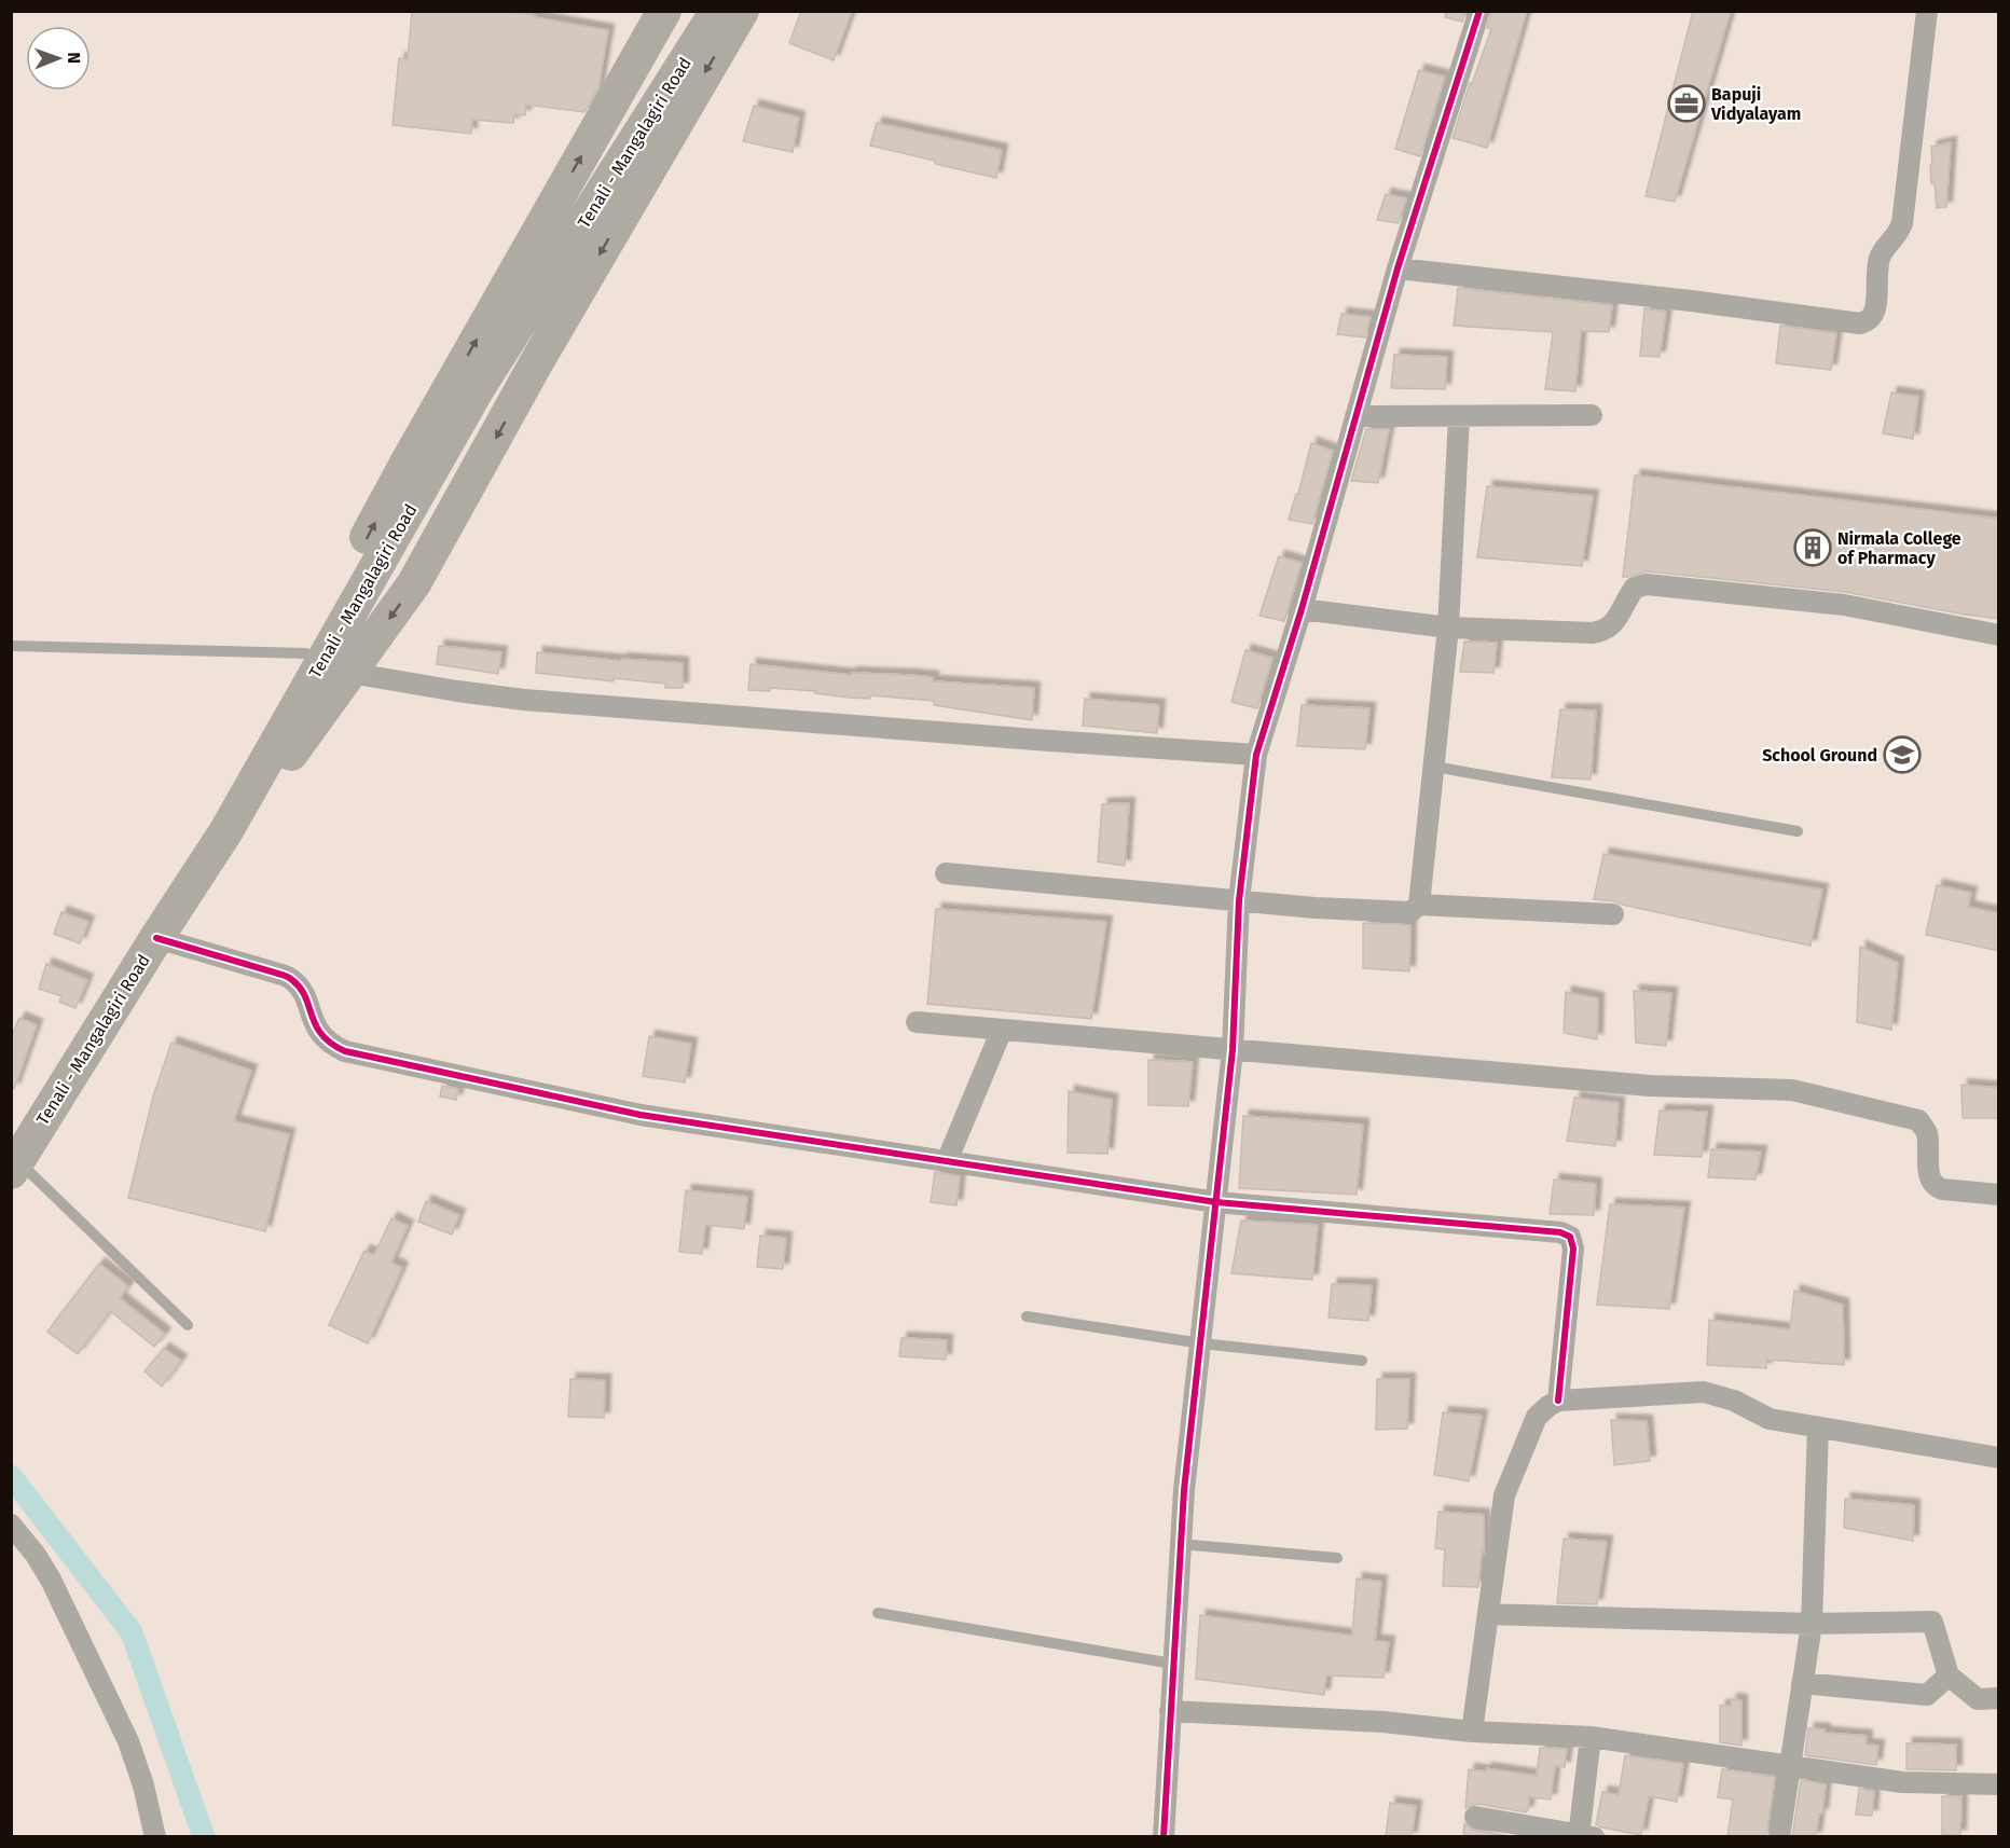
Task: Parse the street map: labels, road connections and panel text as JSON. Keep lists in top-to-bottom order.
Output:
{
  "streets": {
    "main road": ["Tenali - Mangalagiri Road"]
  },
  "places": {
    "office": ["Bapuji Vidyalayam"],
    "building": ["Nirmala College of Pharmacy"],
    "school or university": ["School Ground"]
  },
  "north": "right"
}
